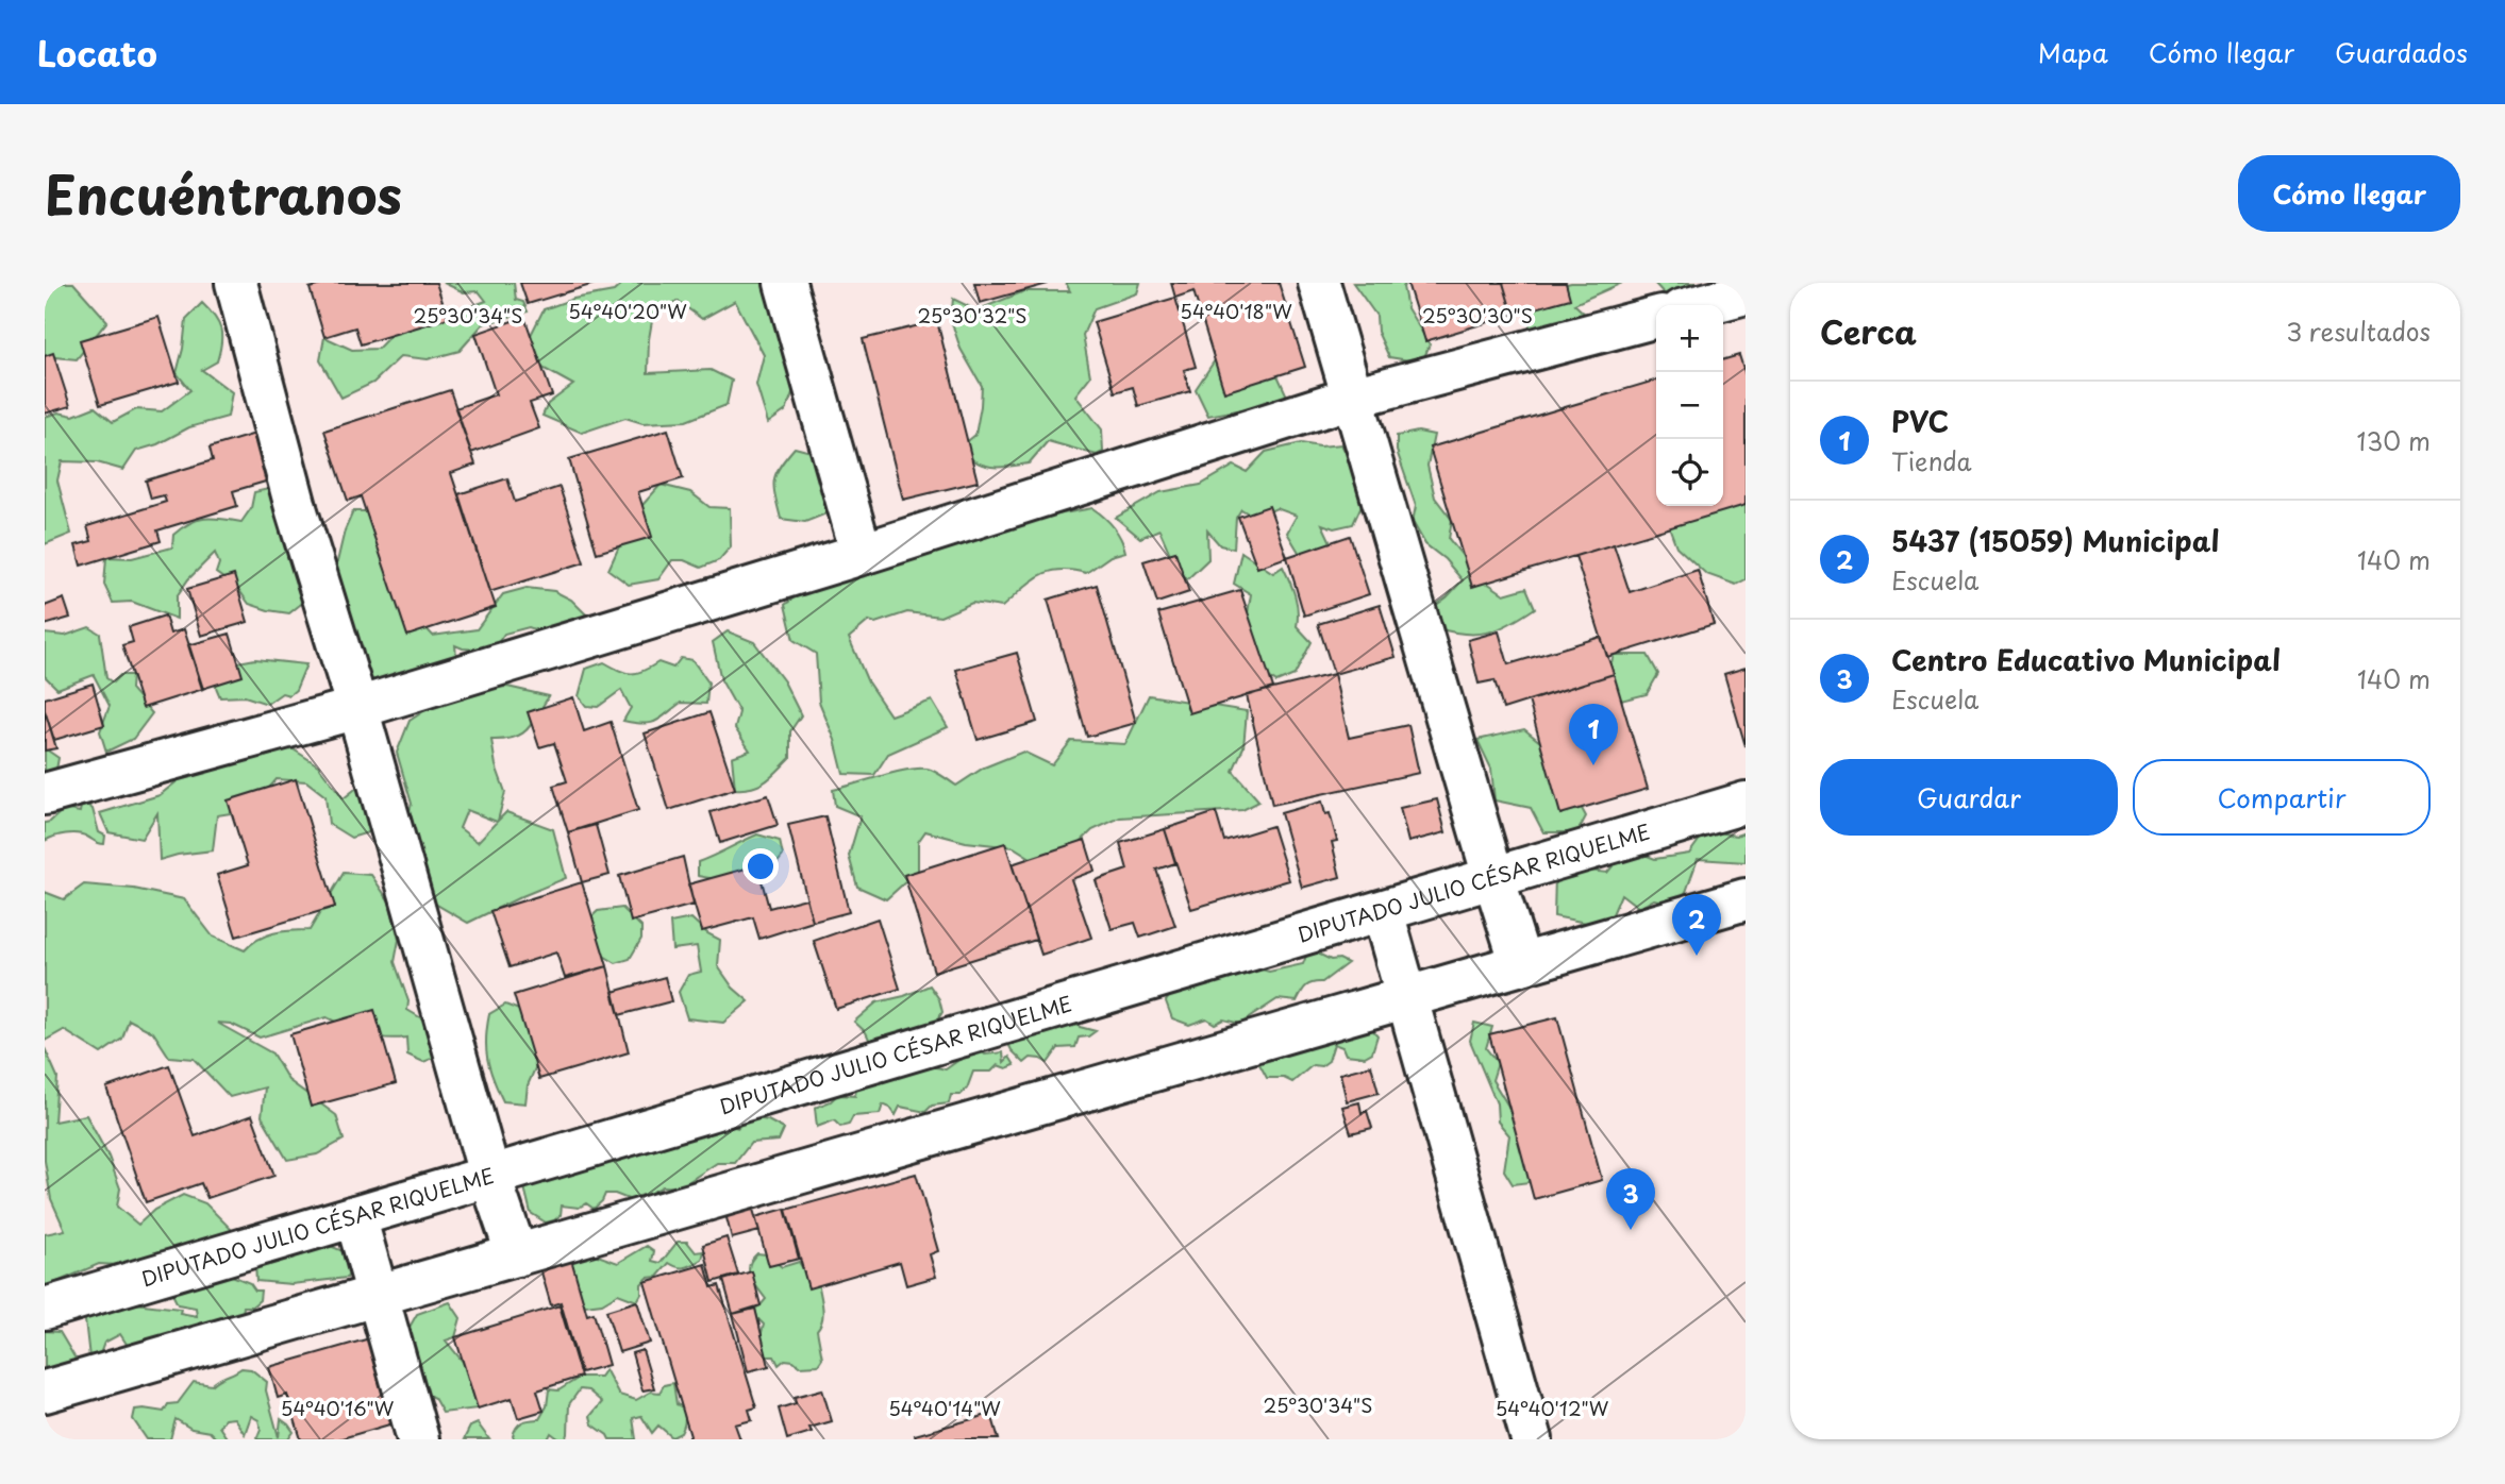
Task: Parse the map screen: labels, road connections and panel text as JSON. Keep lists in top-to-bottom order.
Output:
{
  "streets": {
    "street": ["DIPUTADO JULIO CÉSAR RIQUELME"]
  },
  "page": {
    "header": "Locato",
    "nav": ["Mapa", "Cómo llegar", "Guardados"],
    "title": "Encuéntranos",
    "buttons": [
      "Cómo llegar",
      ["Guardar", "Compartir"]
    ],
    "heading": ["Cerca", "3 resultados"],
    "map_buttons": ["+", "−"],
    "list": [
      {
        "mark": "1",
        "name": "PVC",
        "note": "Tienda",
        "value": "130 m"
      },
      {
        "mark": "2",
        "name": "5437 (15059) Municipal",
        "note": "Escuela",
        "value": "140 m"
      },
      {
        "mark": "3",
        "name": "Centro Educativo Municipal",
        "note": "Escuela",
        "value": "140 m"
      }
    ],
    "pins": ["1", "2", "3"]
  },
  "coordinates": [
    "54°40'20\"W",
    "54°40'18\"W",
    "25°30'34\"S",
    "25°30'32\"S",
    "25°30'30\"S",
    "54°40'16\"W",
    "54°40'14\"W",
    "54°40'12\"W"
  ]
}
